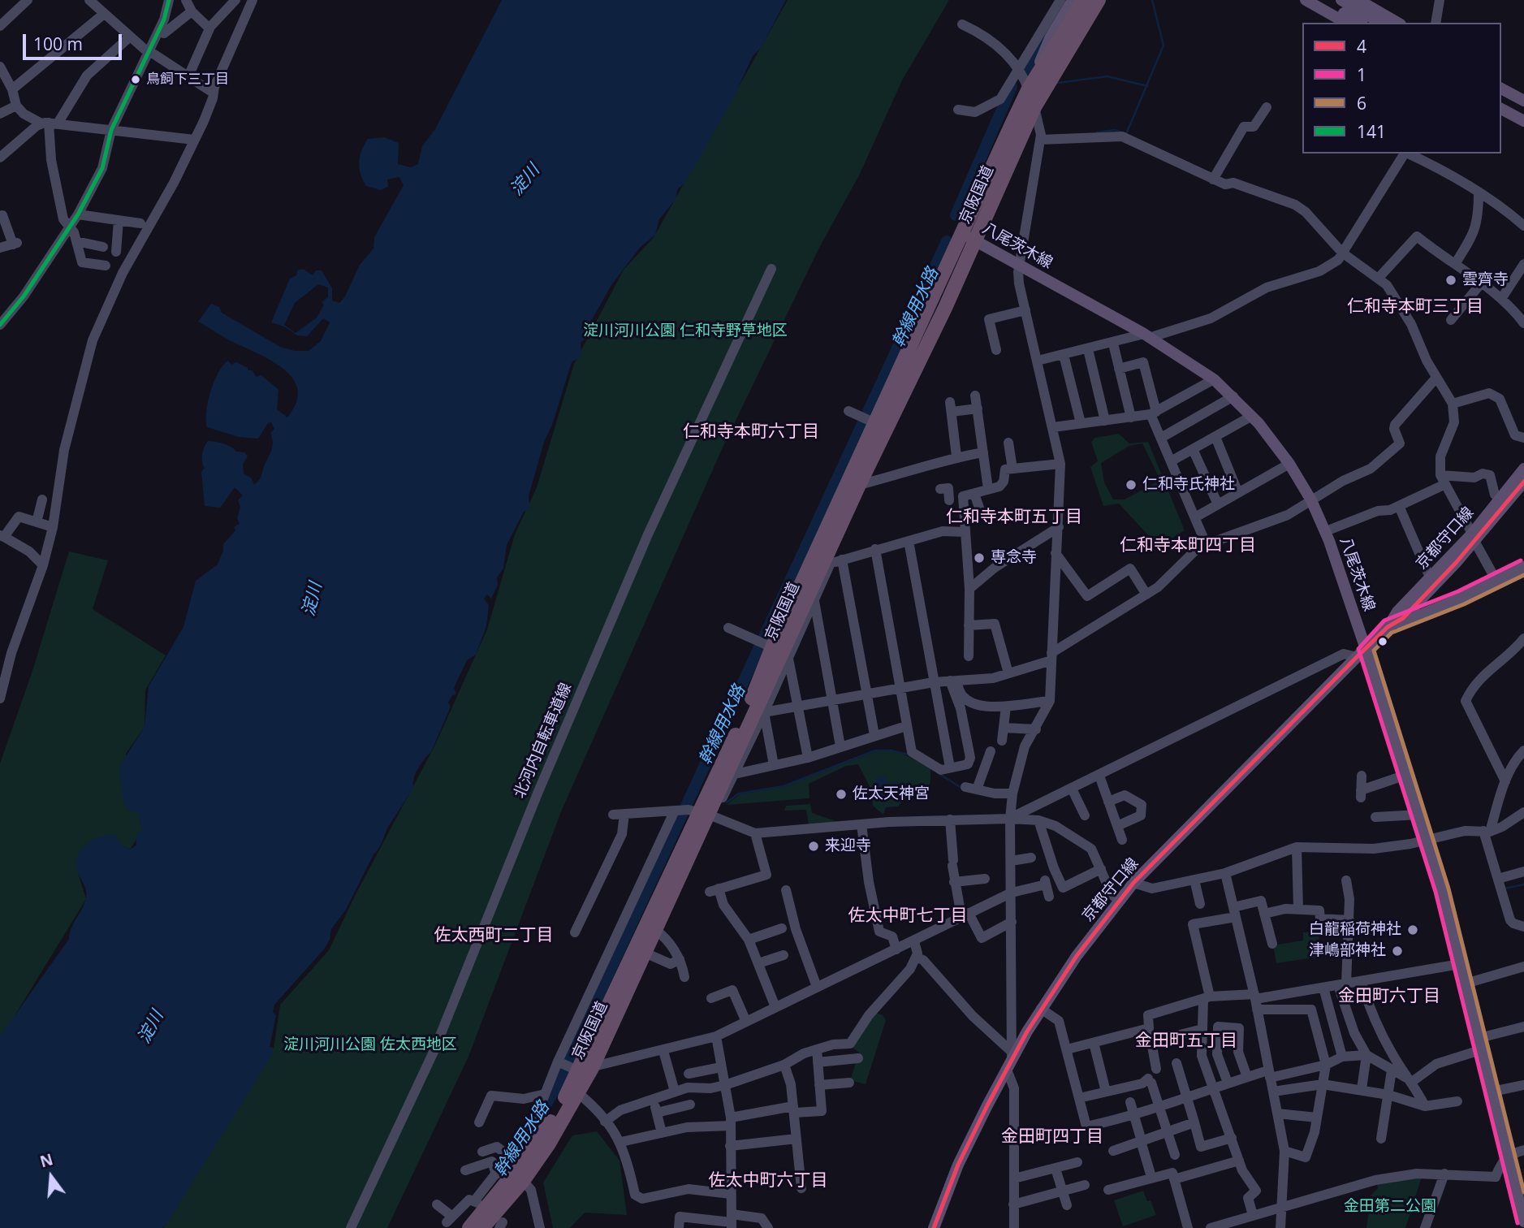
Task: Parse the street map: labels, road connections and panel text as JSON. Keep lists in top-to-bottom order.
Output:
{
  "streets": {
    "highway": ["京阪国道"],
    "main road": ["八尾茨木線", "京都守口線"],
    "street": ["北河内自転車道線"]
  },
  "crossings": [
    ["京阪国道", "八尾茨木線"],
    ["八尾茨木線", "京都守口線"]
  ],
  "districts": [
    "仁和寺本町三丁目",
    "仁和寺本町六丁目",
    "仁和寺本町五丁目",
    "仁和寺本町四丁目",
    "佐太中町七丁目",
    "佐太西町二丁目",
    "金田町六丁目",
    "金田町五丁目",
    "金田町四丁目",
    "佐太中町六丁目"
  ],
  "water": ["淀川", "幹線用水路"],
  "parks": ["淀川河川公園 仁和寺野草地区", "淀川河川公園 佐太西地区", "金田第二公園"],
  "places": [
    "鳥飼下三丁目",
    "雲齊寺",
    "仁和寺氏神社",
    "専念寺",
    "佐太天神宮",
    "来迎寺",
    "白龍稲荷神社",
    "津嶋部神社"
  ],
  "lines": [
    "transit line 141",
    "transit line 4",
    "transit line 1",
    "transit line 6"
  ],
  "legend": [
    "4",
    "1",
    "6",
    "141"
  ],
  "scale_bar": "100 m",
  "north": "top"
}
